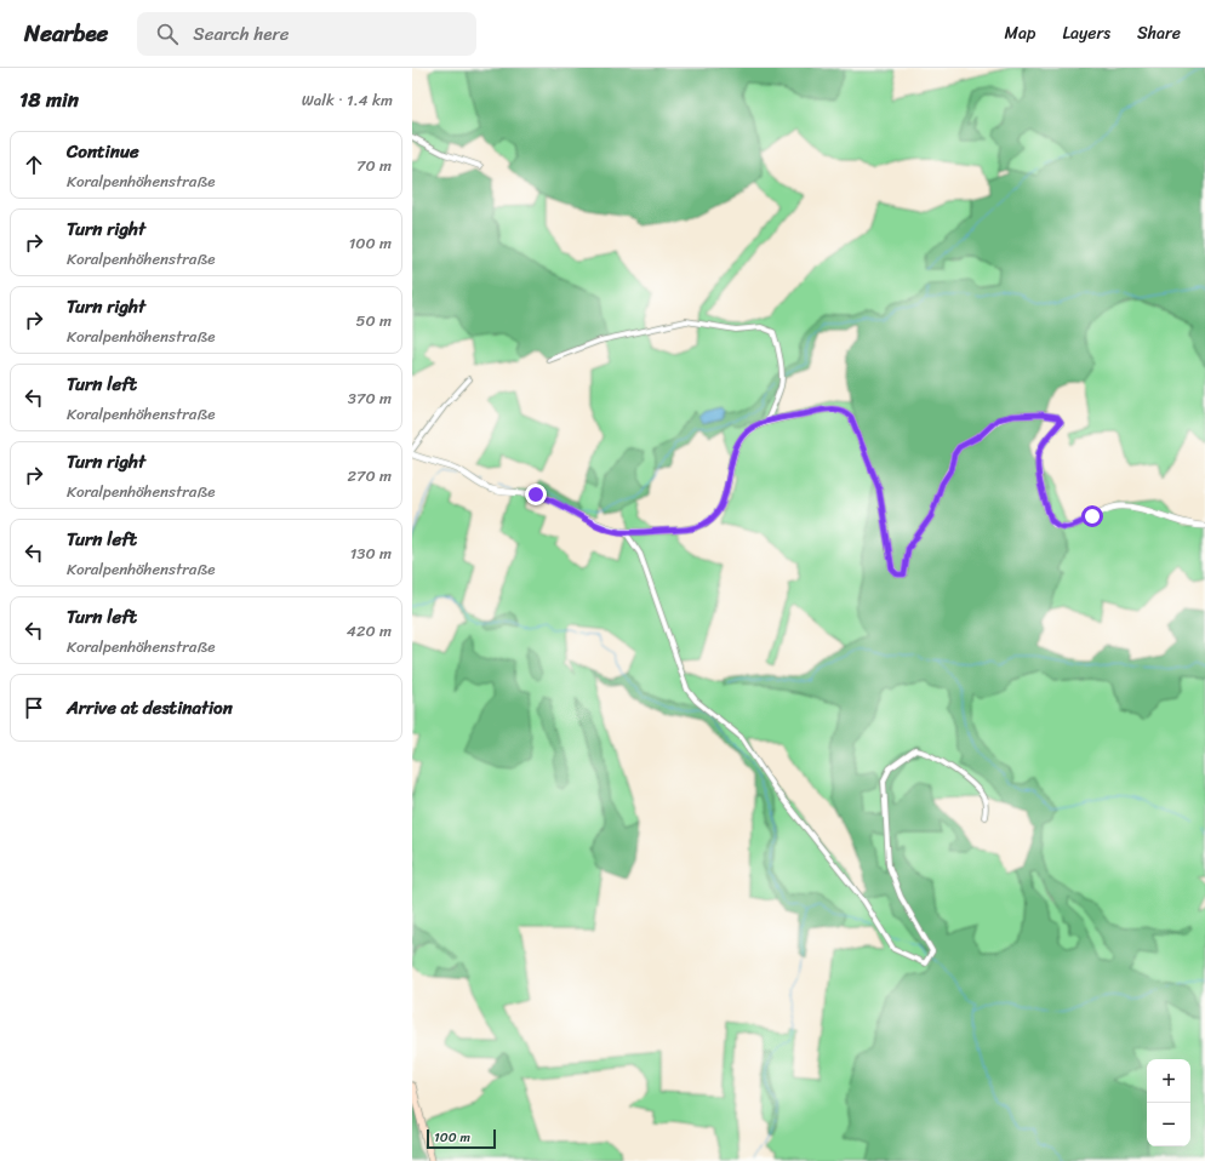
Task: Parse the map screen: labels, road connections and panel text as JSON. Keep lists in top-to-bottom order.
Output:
{
  "scale_bar": "100 m",
  "page": {
    "header": "Nearbee",
    "search": "Search here",
    "nav": ["Map", "Layers", "Share"],
    "heading": ["18 min", "Walk · 1.4 km"],
    "list": [
      ["Continue", "Koralpenhöhenstraße", "70 m"],
      ["Turn right", "Koralpenhöhenstraße", "100 m"],
      ["Turn right", "Koralpenhöhenstraße", "50 m"],
      ["Turn left", "Koralpenhöhenstraße", "370 m"],
      ["Turn right", "Koralpenhöhenstraße", "270 m"],
      ["Turn left", "Koralpenhöhenstraße", "130 m"],
      ["Turn left", "Koralpenhöhenstraße", "420 m"],
      "Arrive at destination"
    ],
    "map_buttons": ["+", "−"],
    "scale": "100 m"
  }
}
